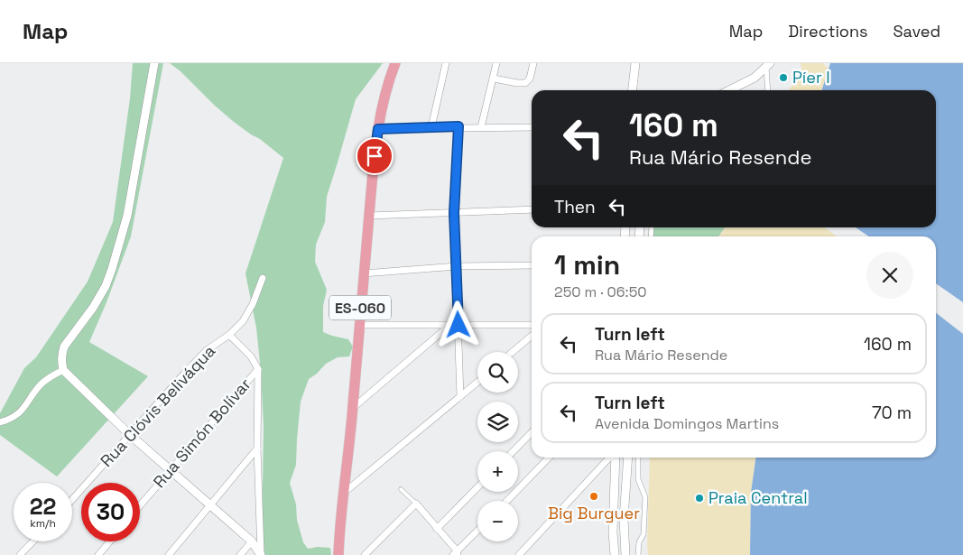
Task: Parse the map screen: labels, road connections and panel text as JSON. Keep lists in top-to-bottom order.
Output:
{
  "streets": {
    "main road": ["ES-060"],
    "street": ["Rua Clóvis Beliváqua", "Rua Simón Bolívar"]
  },
  "places": ["Píer I", "Big Burguer", "Praia Central"],
  "page": {
    "header": "Map",
    "nav": ["Map", "Directions", "Saved"],
    "turn": ["160 m", "Rua Mário Resende"],
    "then": "Then",
    "heading": ["1 min", "250 m · 06:50"],
    "list": [
      {
        "name": "Turn left",
        "note": "Rua Mário Resende",
        "value": "160 m"
      },
      {
        "name": "Turn left",
        "note": "Avenida Domingos Martins",
        "value": "70 m"
      }
    ],
    "map_buttons": ["+", "−"],
    "speed": "22 km/h",
    "limit": "30"
  }
}
